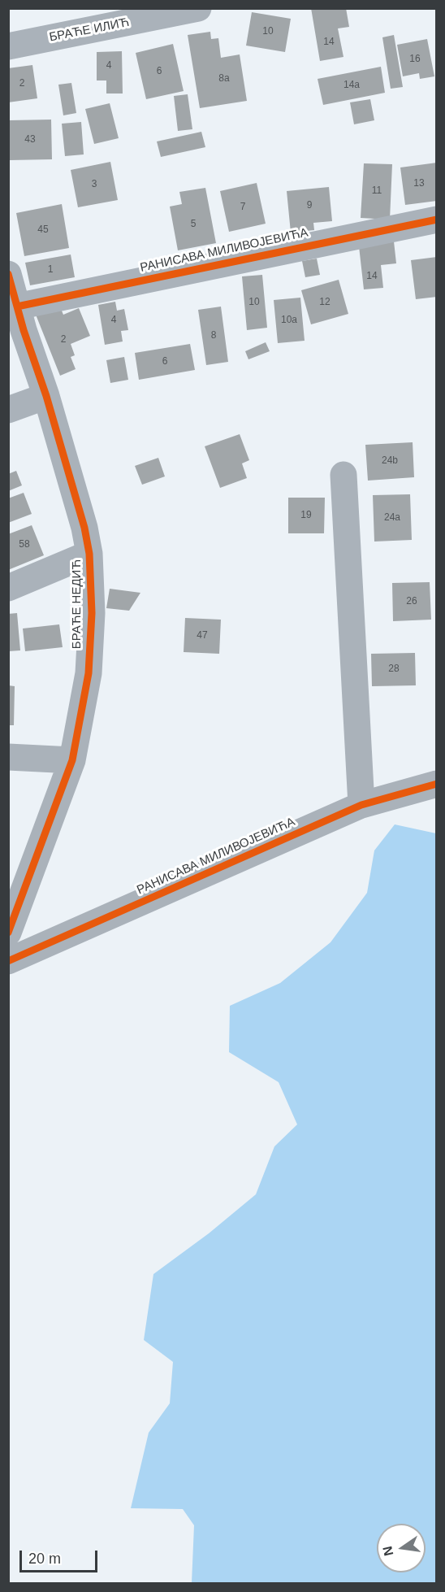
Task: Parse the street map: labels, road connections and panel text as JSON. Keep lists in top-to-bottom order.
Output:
{
  "streets": {
    "street": ["БРАЋЕ ИЛИЋ", "РАНИСАВА МИЛИВОЈЕВИЋА", "БРАЋЕ НЕДИЋ"]
  },
  "crossings": [
    ["РАНИСАВА МИЛИВОЈЕВИЋА", "БРАЋЕ НЕДИЋ"]
  ],
  "house_numbers": [
    "10",
    "14",
    "16",
    "4",
    "6",
    "8a",
    "2",
    "14a",
    "43",
    "13",
    "3",
    "11",
    "9",
    "7",
    "5",
    "45",
    "1",
    "14",
    "10",
    "12",
    "4",
    "10a",
    "8",
    "2",
    "6",
    "24b",
    "19",
    "24a",
    "58",
    "26",
    "47",
    "28"
  ],
  "scale_bar": "20 m",
  "north": "left"
}
